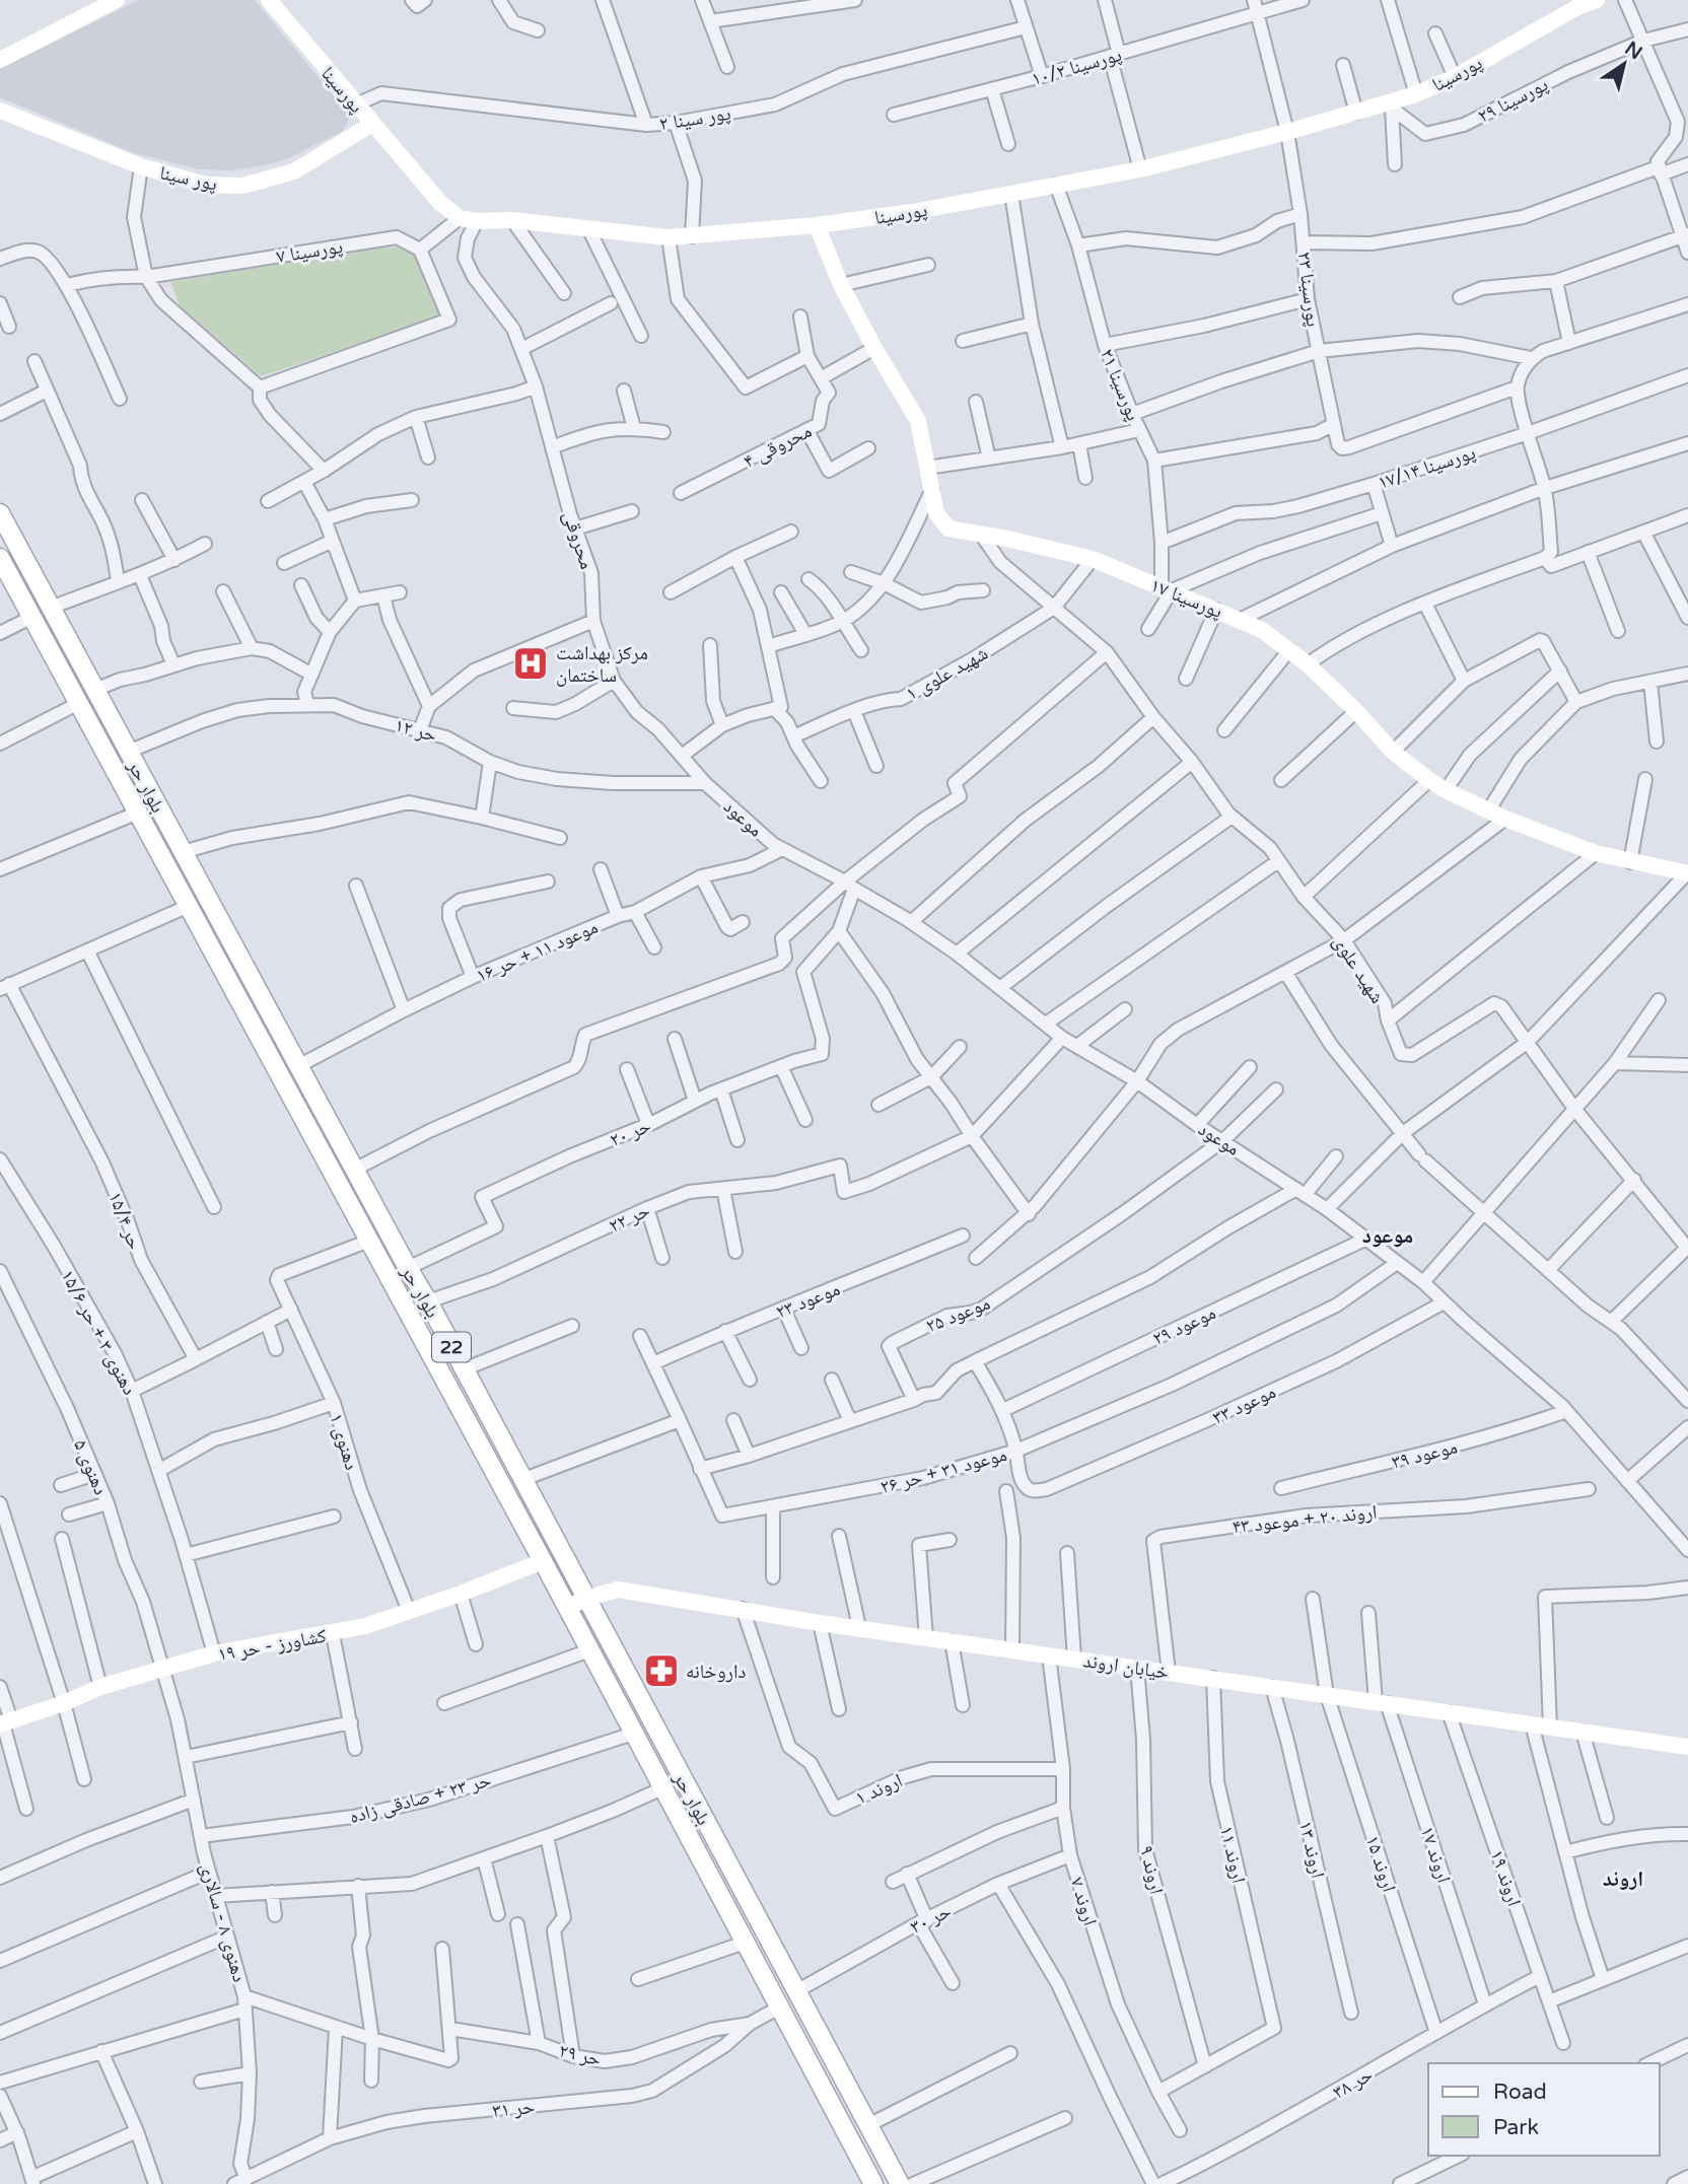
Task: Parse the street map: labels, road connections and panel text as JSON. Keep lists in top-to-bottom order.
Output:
{
  "streets": {
    "main road": ["بلوار حر", "22"],
    "street": [
      "پورسینا ۱۰/۲",
      "پورسینا",
      "پورسینا ۲۹",
      "پور سینا ۲",
      "پور سینا",
      "پورسینا ۷",
      "پورسینا ۲۳",
      "پورسینا ۲۱",
      "محروقی ۴",
      "پورسینا ۱۷/۱۴",
      "محروقی",
      "پورسینا ۱۷",
      "شهید علوی ۱",
      "حر ۱۲",
      "موعود",
      "موعود ۱۱ + حر ۱۶",
      "شهید علوی",
      "حر ۲۰",
      "حر ۲۲",
      "حر ۱۵/۴",
      "موعود ۲۳",
      "موعود ۲۵",
      "موعود ۲۹",
      "دهنوی ۳ + حر ۱۵/۶",
      "موعود ۳۳",
      "دهنوی ۱",
      "موعود ۳۹",
      "دهنوی ۵",
      "موعود ۳۱ + حر ۲۶",
      "اروند ۲۰ + موعود ۴۳",
      "کشاورز - حر ۱۹",
      "خیابان اروند",
      "اروند ۱",
      "حر ۲۳ + صادقی زاده",
      "اروند ۱۳",
      "اروند ۱۱",
      "اروند ۱۷",
      "اروند ۱۵",
      "اروند ۹",
      "اروند ۱۹",
      "اروند ۷",
      "حر ۳۰",
      "دهنوی ۸ - سالاری",
      "حر ۲۹",
      "حر ۳۸",
      "حر ۳۱"
    ]
  },
  "crossings": [
    ["پورسینا ۱۰/۲", "پورسینا ۲۳"],
    ["پورسینا", "پورسینا ۲۹"],
    ["پورسینا", "پور سینا ۲"],
    ["پورسینا", "پور سینا"],
    ["پورسینا", "پورسینا ۲۳"],
    ["پورسینا", "پورسینا ۲۱"],
    ["پورسینا", "محروقی"],
    ["پورسینا", "پورسینا ۱۷"],
    ["پورسینا ۲۱", "پورسینا ۱۷/۱۴"],
    ["پورسینا ۲۱", "پورسینا ۱۷"],
    ["محروقی", "حر ۱۲"],
    ["محروقی", "موعود"],
    ["پورسینا ۱۷", "شهید علوی ۱"],
    ["پورسینا ۱۷", "شهید علوی"],
    ["شهید علوی ۱", "شهید علوی"],
    ["حر ۱۲", "بلوار حر"],
    ["حر ۱۲", "موعود"],
    ["بلوار حر", "موعود ۱۱ + حر ۱۶"],
    ["بلوار حر", "حر ۲۰"],
    ["بلوار حر", "حر ۲۲"],
    ["بلوار حر", "دهنوی ۱"],
    ["بلوار حر", "کشاورز - حر ۱۹"],
    ["بلوار حر", "خیابان اروند"],
    ["بلوار حر", "حر ۲۳ + صادقی زاده"],
    ["بلوار حر", "حر ۳۰"],
    ["بلوار حر", "حر ۳۱"],
    ["موعود", "موعود ۱۱ + حر ۱۶"],
    ["موعود", "موعود ۲۵"],
    ["موعود", "موعود ۲۹"],
    ["موعود", "موعود ۳۳"],
    ["موعود", "موعود ۳۹"],
    ["موعود", "موعود ۳۱ + حر ۲۶"],
    ["موعود ۲۳", "موعود ۳۱ + حر ۲۶"],
    ["دهنوی ۳ + حر ۱۵/۶", "کشاورز - حر ۱۹"],
    ["موعود ۳۳", "موعود ۳۱ + حر ۲۶"],
    ["دهنوی ۱", "کشاورز - حر ۱۹"],
    ["دهنوی ۵", "کشاورز - حر ۱۹"],
    ["دهنوی ۵", "دهنوی ۸ - سالاری"],
    ["اروند ۲۰ + موعود ۴۳", "خیابان اروند"],
    ["کشاورز - حر ۱۹", "دهنوی ۸ - سالاری"],
    ["خیابان اروند", "اروند ۱"],
    ["خیابان اروند", "اروند ۱۳"],
    ["خیابان اروند", "اروند ۱۱"],
    ["خیابان اروند", "اروند ۱۷"],
    ["خیابان اروند", "اروند ۱۵"],
    ["خیابان اروند", "اروند ۹"],
    ["خیابان اروند", "اروند ۱۹"],
    ["خیابان اروند", "اروند ۷"],
    ["اروند ۱", "اروند ۷"],
    ["حر ۲۳ + صادقی زاده", "دهنوی ۸ - سالاری"],
    ["اروند ۱۱", "اروند ۹"],
    ["اروند ۱۷", "حر ۳۸"],
    ["اروند ۱۵", "حر ۳۸"],
    ["اروند ۱۹", "حر ۳۸"],
    ["اروند ۷", "حر ۳۰"],
    ["دهنوی ۸ - سالاری", "حر ۳۱"],
    ["حر ۲۹", "حر ۳۱"]
  ],
  "districts": ["موعود", "اروند"],
  "places": {
    "hospital": ["مرکز بهداشت ساختمان"],
    "pharmacy": ["داروخانه"]
  },
  "legend": ["Road", "Park"],
  "north": "top right"
}
